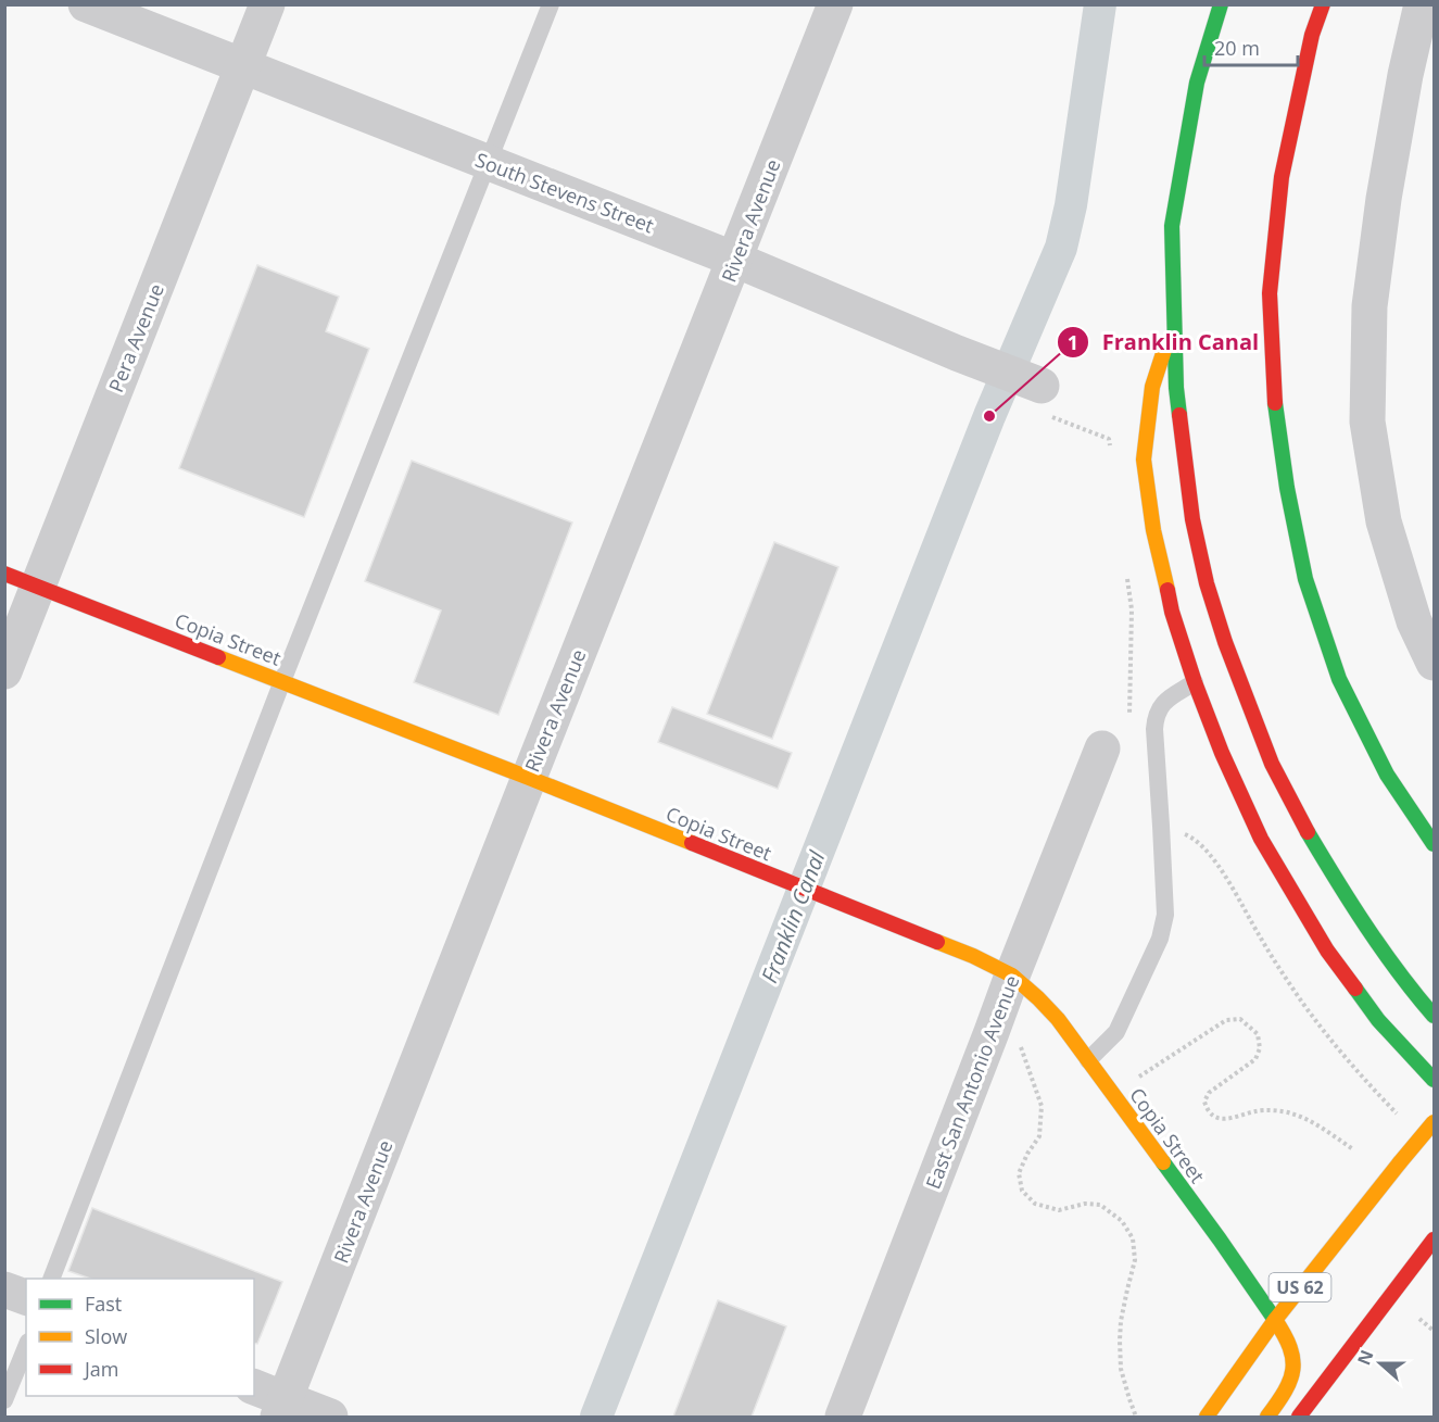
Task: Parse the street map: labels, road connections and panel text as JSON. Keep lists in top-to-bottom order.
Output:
{
  "streets": {
    "main road": ["Copia Street", "US 62"],
    "street": [
      "South Stevens Street",
      "Rivera Avenue",
      "Pera Avenue",
      "East San Antonio Avenue"
    ]
  },
  "crossings": [
    ["South Stevens Street", "Rivera Avenue"],
    ["South Stevens Street", "Pera Avenue"],
    ["Rivera Avenue", "Copia Street"],
    ["Pera Avenue", "Copia Street"],
    ["Copia Street", "East San Antonio Avenue"],
    ["Copia Street", "US 62"]
  ],
  "water": ["Franklin Canal"],
  "places": ["Franklin Canal"],
  "legend": ["Fast", "Slow", "Jam"],
  "scale_bar": "20 m",
  "north": "left"
}
